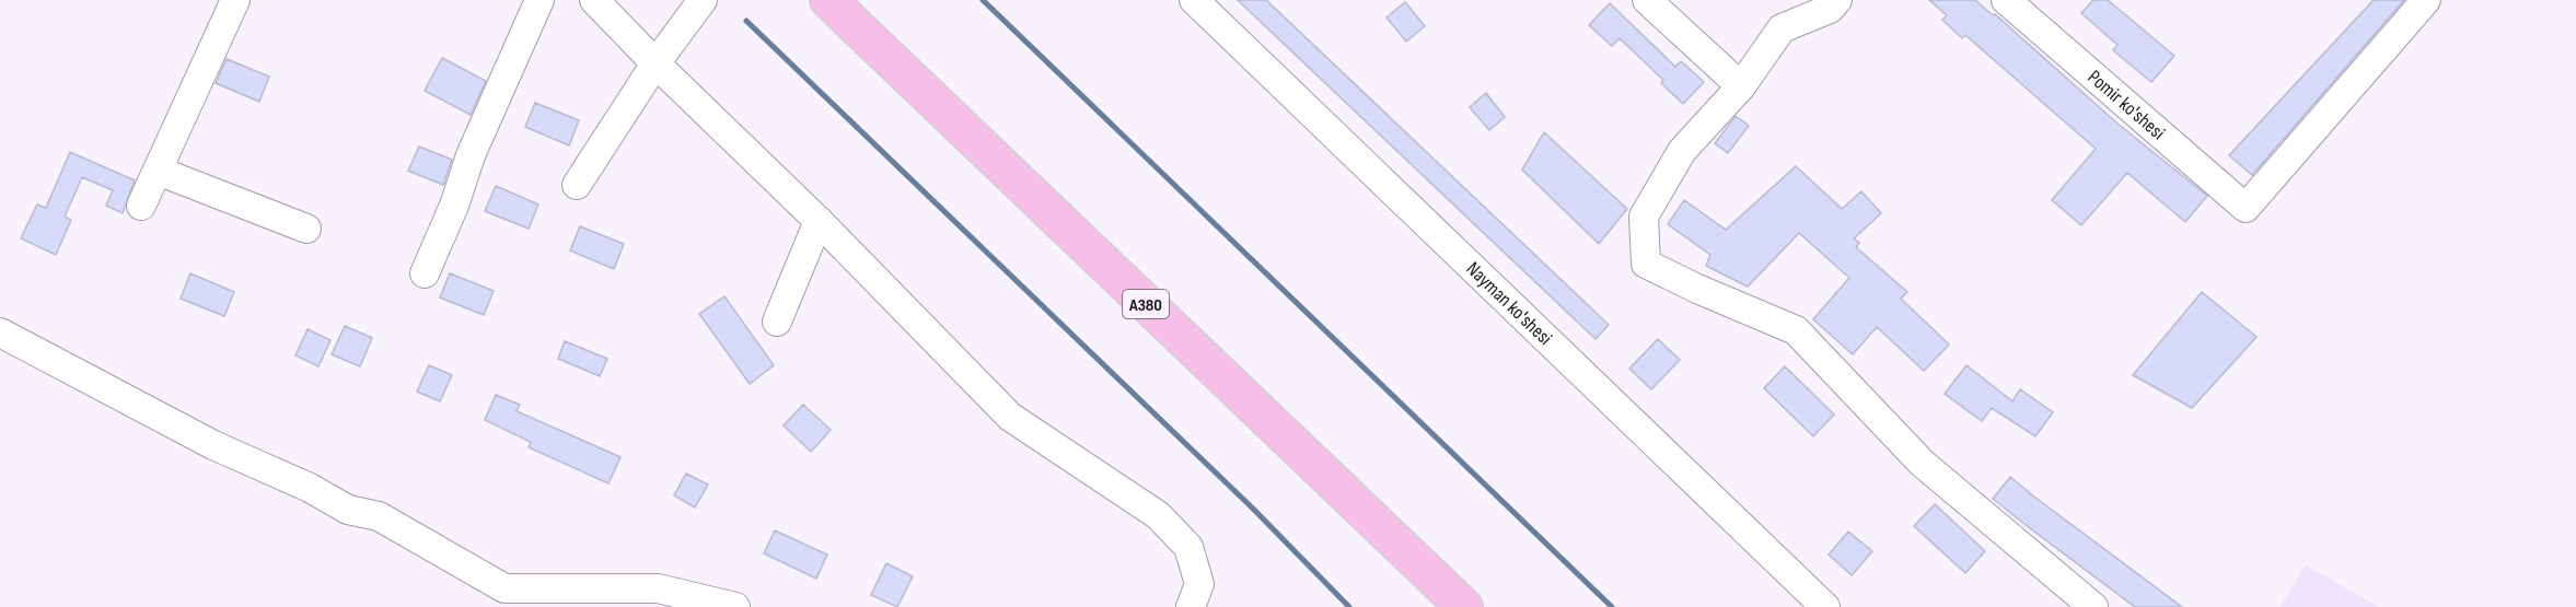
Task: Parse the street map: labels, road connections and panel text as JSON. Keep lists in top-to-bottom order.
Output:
{
  "streets": {
    "highway": ["A380"],
    "street": ["Pomir ko'shesi", "Nayman ko'shesi"]
  }
}
